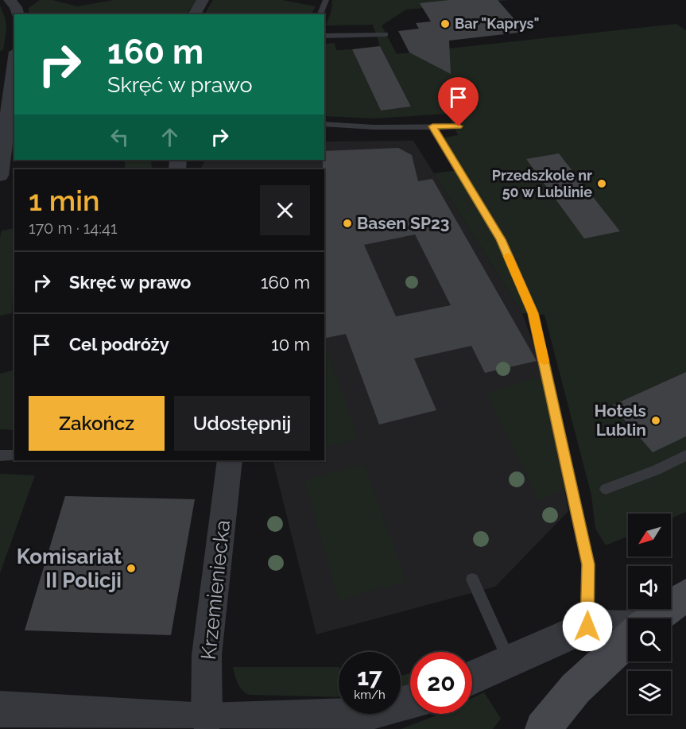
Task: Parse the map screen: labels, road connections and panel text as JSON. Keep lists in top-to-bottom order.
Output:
{
  "streets": {
    "street": ["Krzemieniecka"]
  },
  "places": [
    "Bar \"Kaprys\"",
    "Przedszkole nr 50 w Lublinie",
    "Basen SP23",
    "Hotels Lublin",
    "Komisariat II Policji"
  ],
  "north": "bottom left",
  "page": {
    "turn": ["160 m", "Skręć w prawo"],
    "heading": ["1 min", "170 m · 14:41"],
    "list": [
      {
        "name": "Skręć w prawo",
        "value": "160 m"
      },
      {
        "name": "Cel podróży",
        "value": "10 m"
      }
    ],
    "buttons": ["Zakończ", "Udostępnij"],
    "speed": "17 km/h",
    "limit": "20"
  }
}
